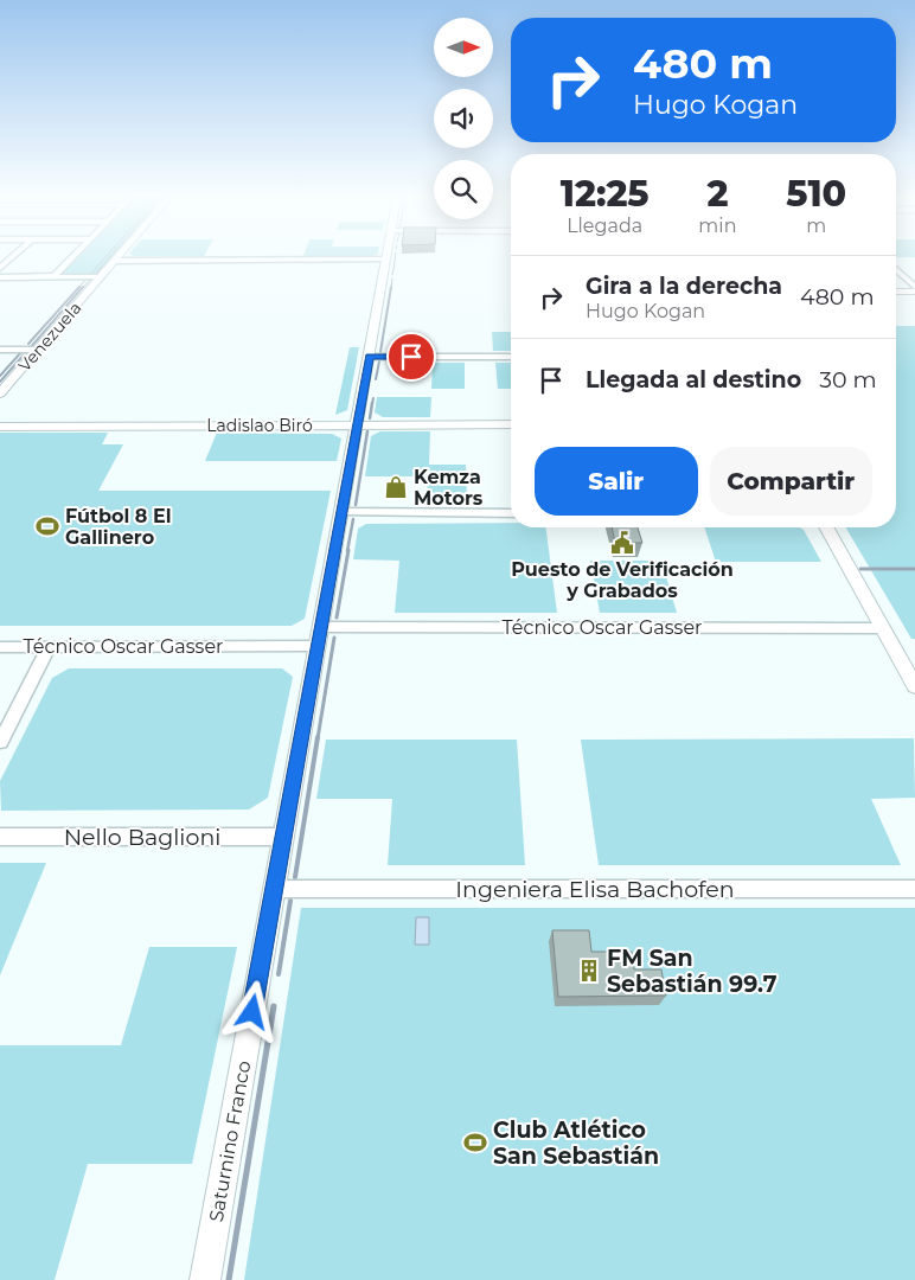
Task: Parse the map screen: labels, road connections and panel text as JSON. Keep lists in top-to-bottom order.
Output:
{
  "streets": {
    "street": [
      "Venezuela",
      "Ladislao Biró",
      "Técnico Oscar Gasser",
      "Nello Baglioni",
      "Ingeniera Elisa Bachofen",
      "Saturnino Franco"
    ]
  },
  "crossings": [
    ["Ladislao Biró", "Saturnino Franco"],
    ["Técnico Oscar Gasser", "Saturnino Franco"],
    ["Nello Baglioni", "Saturnino Franco"],
    ["Ingeniera Elisa Bachofen", "Saturnino Franco"]
  ],
  "places": {
    "shop": ["Kemza Motors"],
    "sports": ["Fútbol 8 El Gallinero", "Club Atlético San Sebastián"],
    "public building": ["Puesto de Verificación y Grabados"],
    "building": ["FM San Sebastián 99.7"]
  },
  "north": "right",
  "page": {
    "turn": ["480 m", "Hugo Kogan"],
    "eta": [
      "12:25",
      "Llegada",
      "2",
      "min",
      "510",
      "m"
    ],
    "list": [
      {
        "name": "Gira a la derecha",
        "note": "Hugo Kogan",
        "value": "480 m"
      },
      {
        "name": "Llegada al destino",
        "value": "30 m"
      }
    ],
    "buttons": ["Salir", "Compartir"]
  }
}
